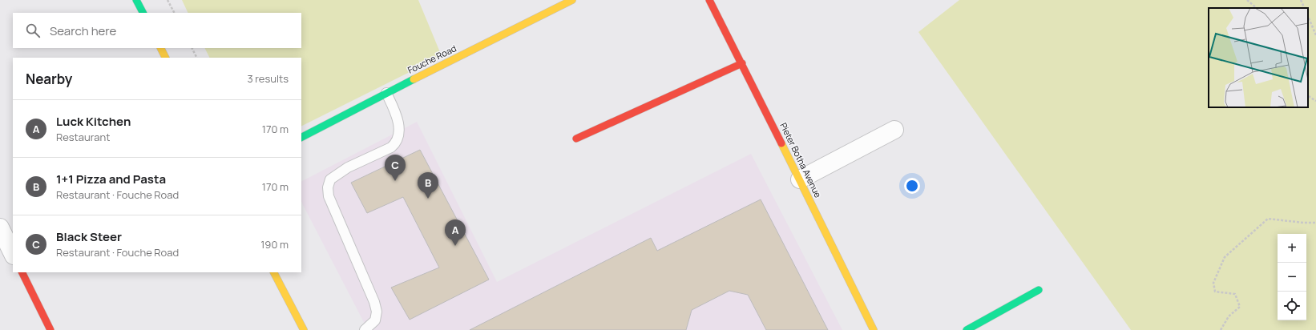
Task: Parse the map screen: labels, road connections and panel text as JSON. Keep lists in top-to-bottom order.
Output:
{
  "streets": {
    "street": ["Fouche Road", "Pieter Botha Avenue"]
  },
  "page": {
    "search": "Search here",
    "heading": ["Nearby", "3 results"],
    "list": [
      {
        "mark": "A",
        "name": "Luck Kitchen",
        "note": "Restaurant",
        "value": "170 m"
      },
      {
        "mark": "B",
        "name": "1+1 Pizza and Pasta",
        "note": "Restaurant · Fouche Road",
        "value": "170 m"
      },
      {
        "mark": "C",
        "name": "Black Steer",
        "note": "Restaurant · Fouche Road",
        "value": "190 m"
      }
    ],
    "pins": ["C", "B", "A"],
    "map_buttons": ["+", "−"]
  }
}
